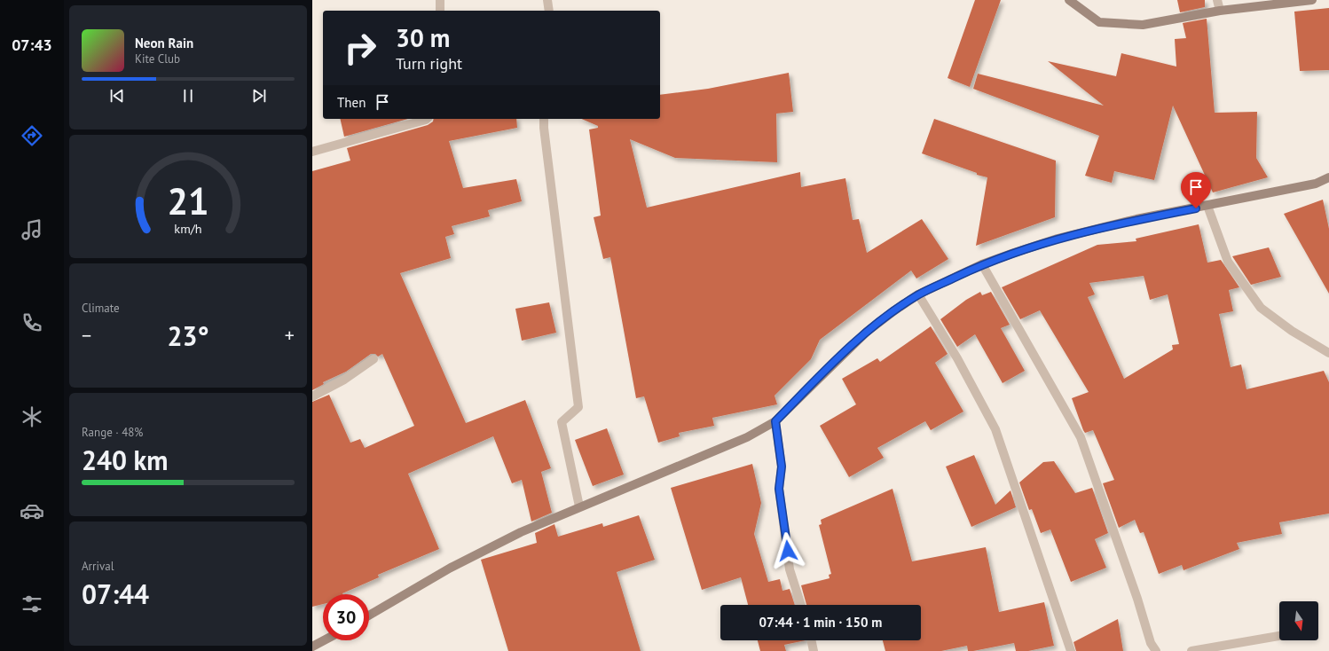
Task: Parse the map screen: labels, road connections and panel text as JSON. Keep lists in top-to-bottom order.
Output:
{
  "north": "bottom",
  "page": {
    "tabs": "07:43",
    "turn": ["30 m", "Turn right"],
    "song": ["Neon Rain", "Kite Club"],
    "then": "Then",
    "tile": [
      "Climate",
      ["Range · 48%", "240 km"],
      ["Arrival", "07:44"]
    ],
    "heat": ["−", "23°", "+"],
    "limit": "30",
    "trip": "07:44 · 1 min · 150 m",
    "gauge": ["21", "km/h"]
  }
}
